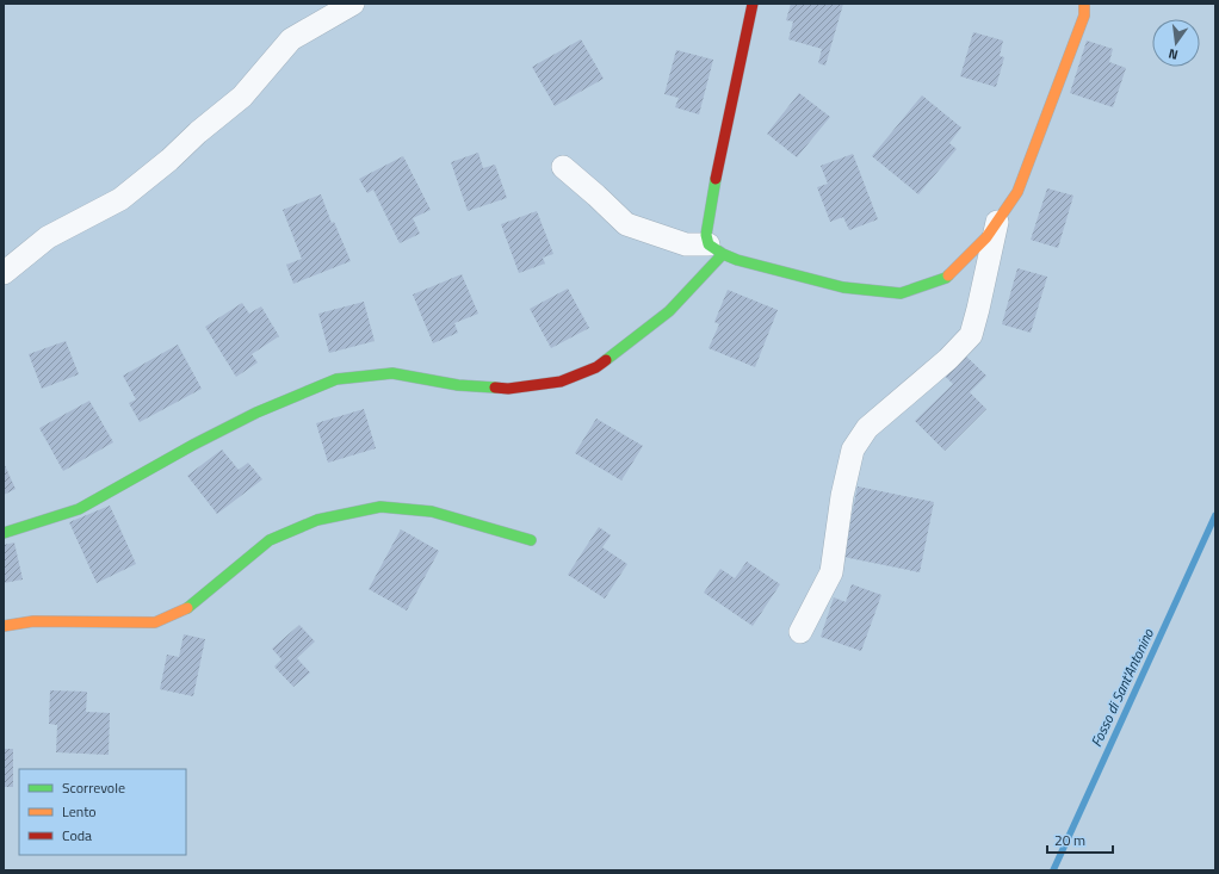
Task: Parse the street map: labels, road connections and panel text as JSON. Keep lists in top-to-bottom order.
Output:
{
  "water": ["Fosso di Sant'Antonino"],
  "legend": ["Scorrevole", "Lento", "Coda"],
  "scale_bar": "20 m",
  "north": "bottom"
}
